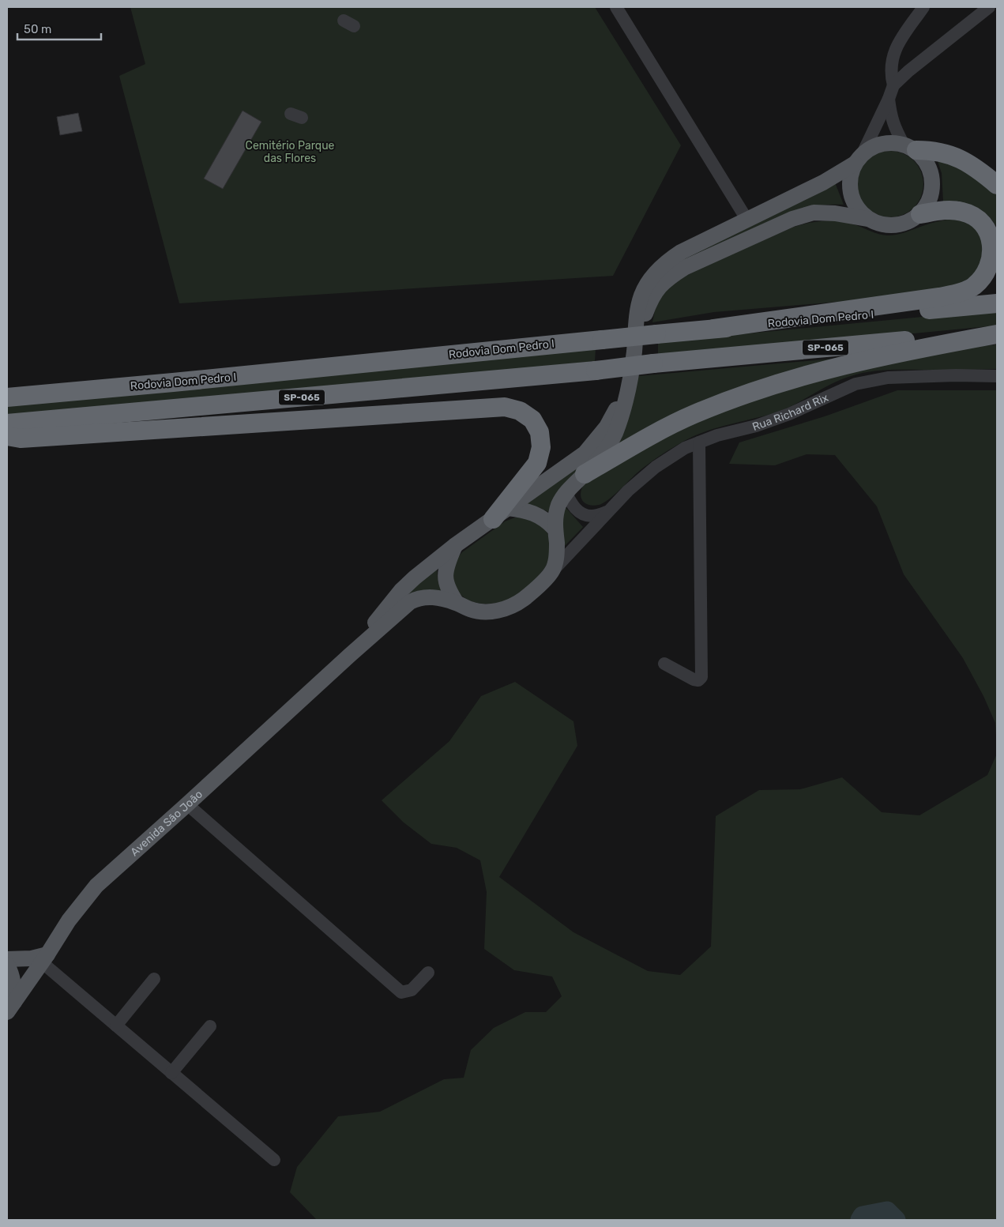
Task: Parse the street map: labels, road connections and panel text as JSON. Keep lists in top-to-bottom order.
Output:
{
  "streets": {
    "highway": ["Rodovia Dom Pedro I", "SP-065"],
    "main road": ["Avenida São João"],
    "street": ["Rua Richard Rix"]
  },
  "parks": ["Cemitério Parque das Flores"],
  "scale_bar": "50 m"
}
